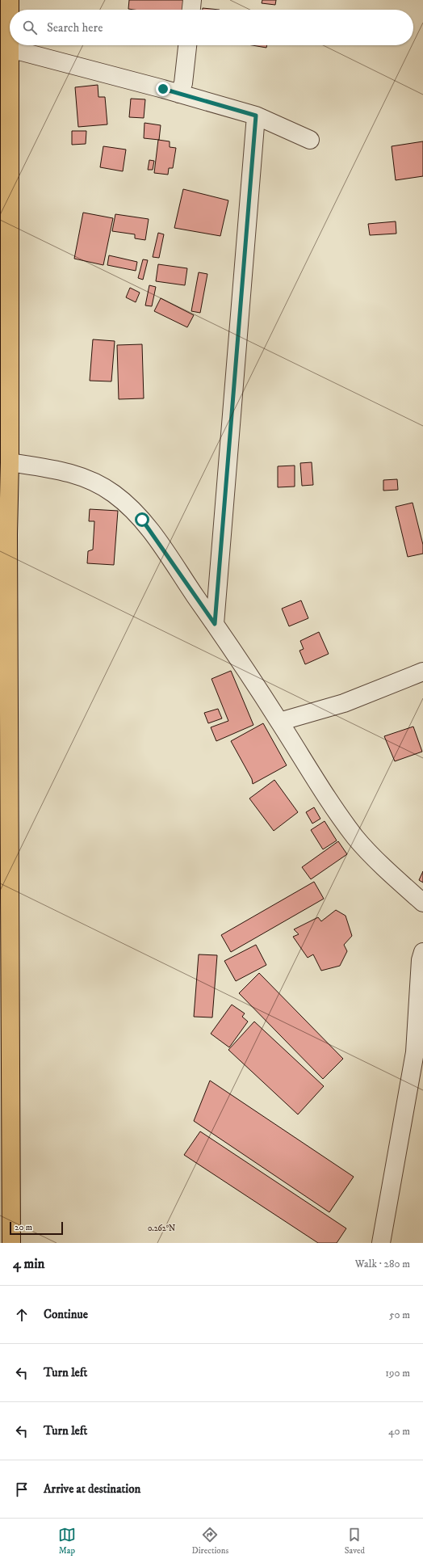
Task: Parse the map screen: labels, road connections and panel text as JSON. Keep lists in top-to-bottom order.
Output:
{
  "scale_bar": "20 m",
  "page": {
    "search": "Search here",
    "scale": "20 m",
    "heading": ["4 min", "Walk · 280 m"],
    "list": [
      ["Continue", "50 m"],
      ["Turn left", "190 m"],
      ["Turn left", "40 m"],
      "Arrive at destination"
    ],
    "nav": ["Map", "Directions", "Saved"]
  },
  "coordinates": ["0.262°N"]
}
